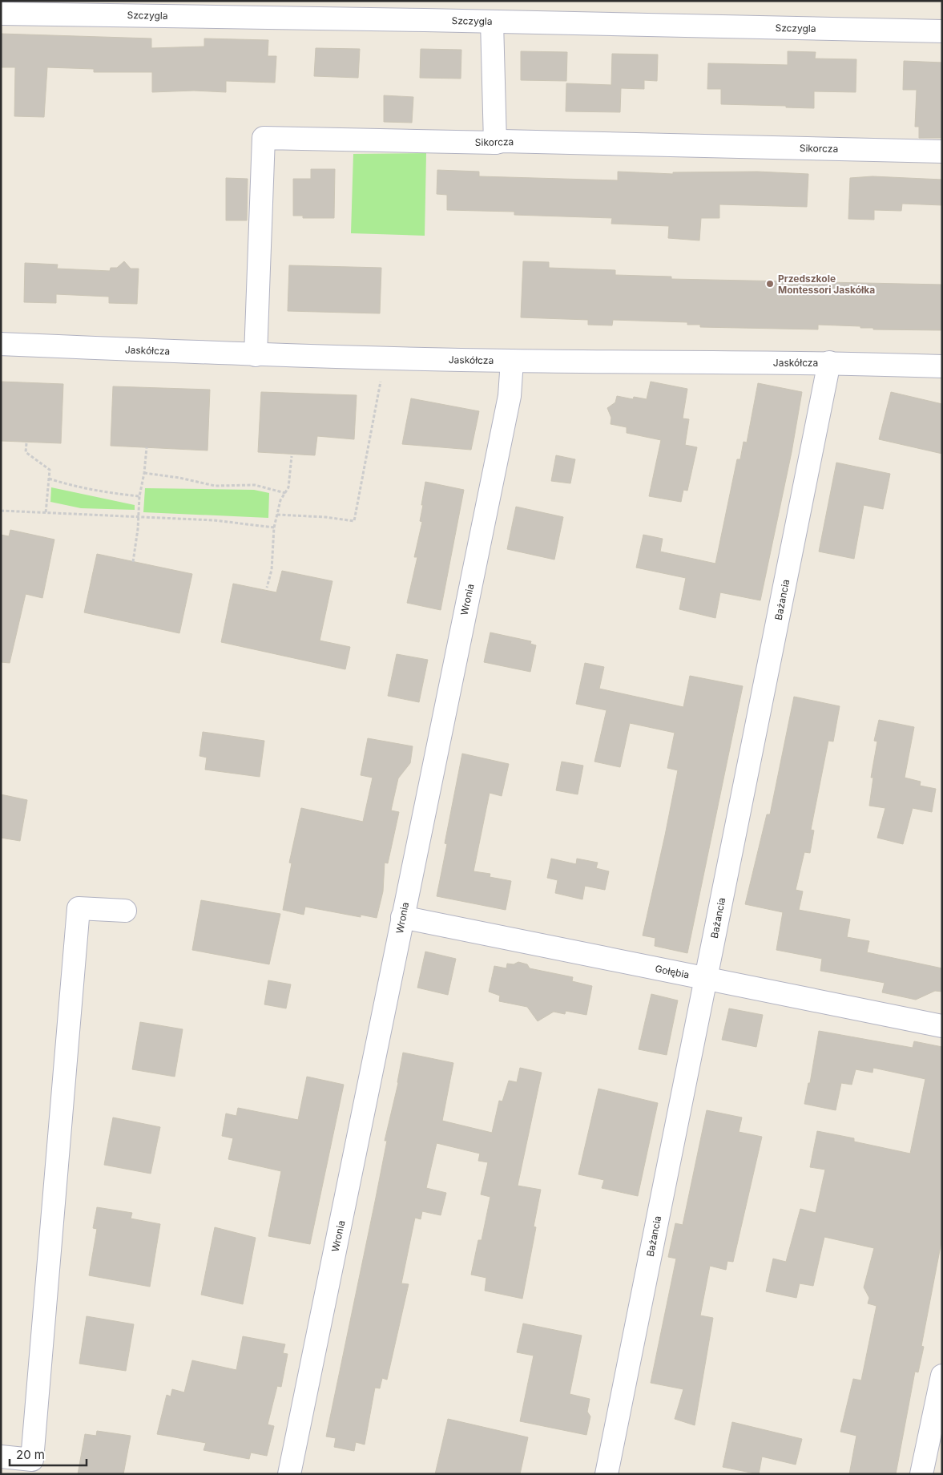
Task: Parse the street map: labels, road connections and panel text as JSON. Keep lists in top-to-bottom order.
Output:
{
  "streets": {
    "street": [
      "Szczygla",
      "Sikorcza",
      "Jaskółcza",
      "Wronia",
      "Bażancia",
      "Gołębia"
    ]
  },
  "crossings": [
    ["Sikorcza", "Jaskółcza"],
    ["Jaskółcza", "Wronia"],
    ["Jaskółcza", "Bażancia"],
    ["Wronia", "Gołębia"],
    ["Bażancia", "Gołębia"]
  ],
  "places": ["Przedszkole Montessori Jaskółka"],
  "scale_bar": "20 m"
}
